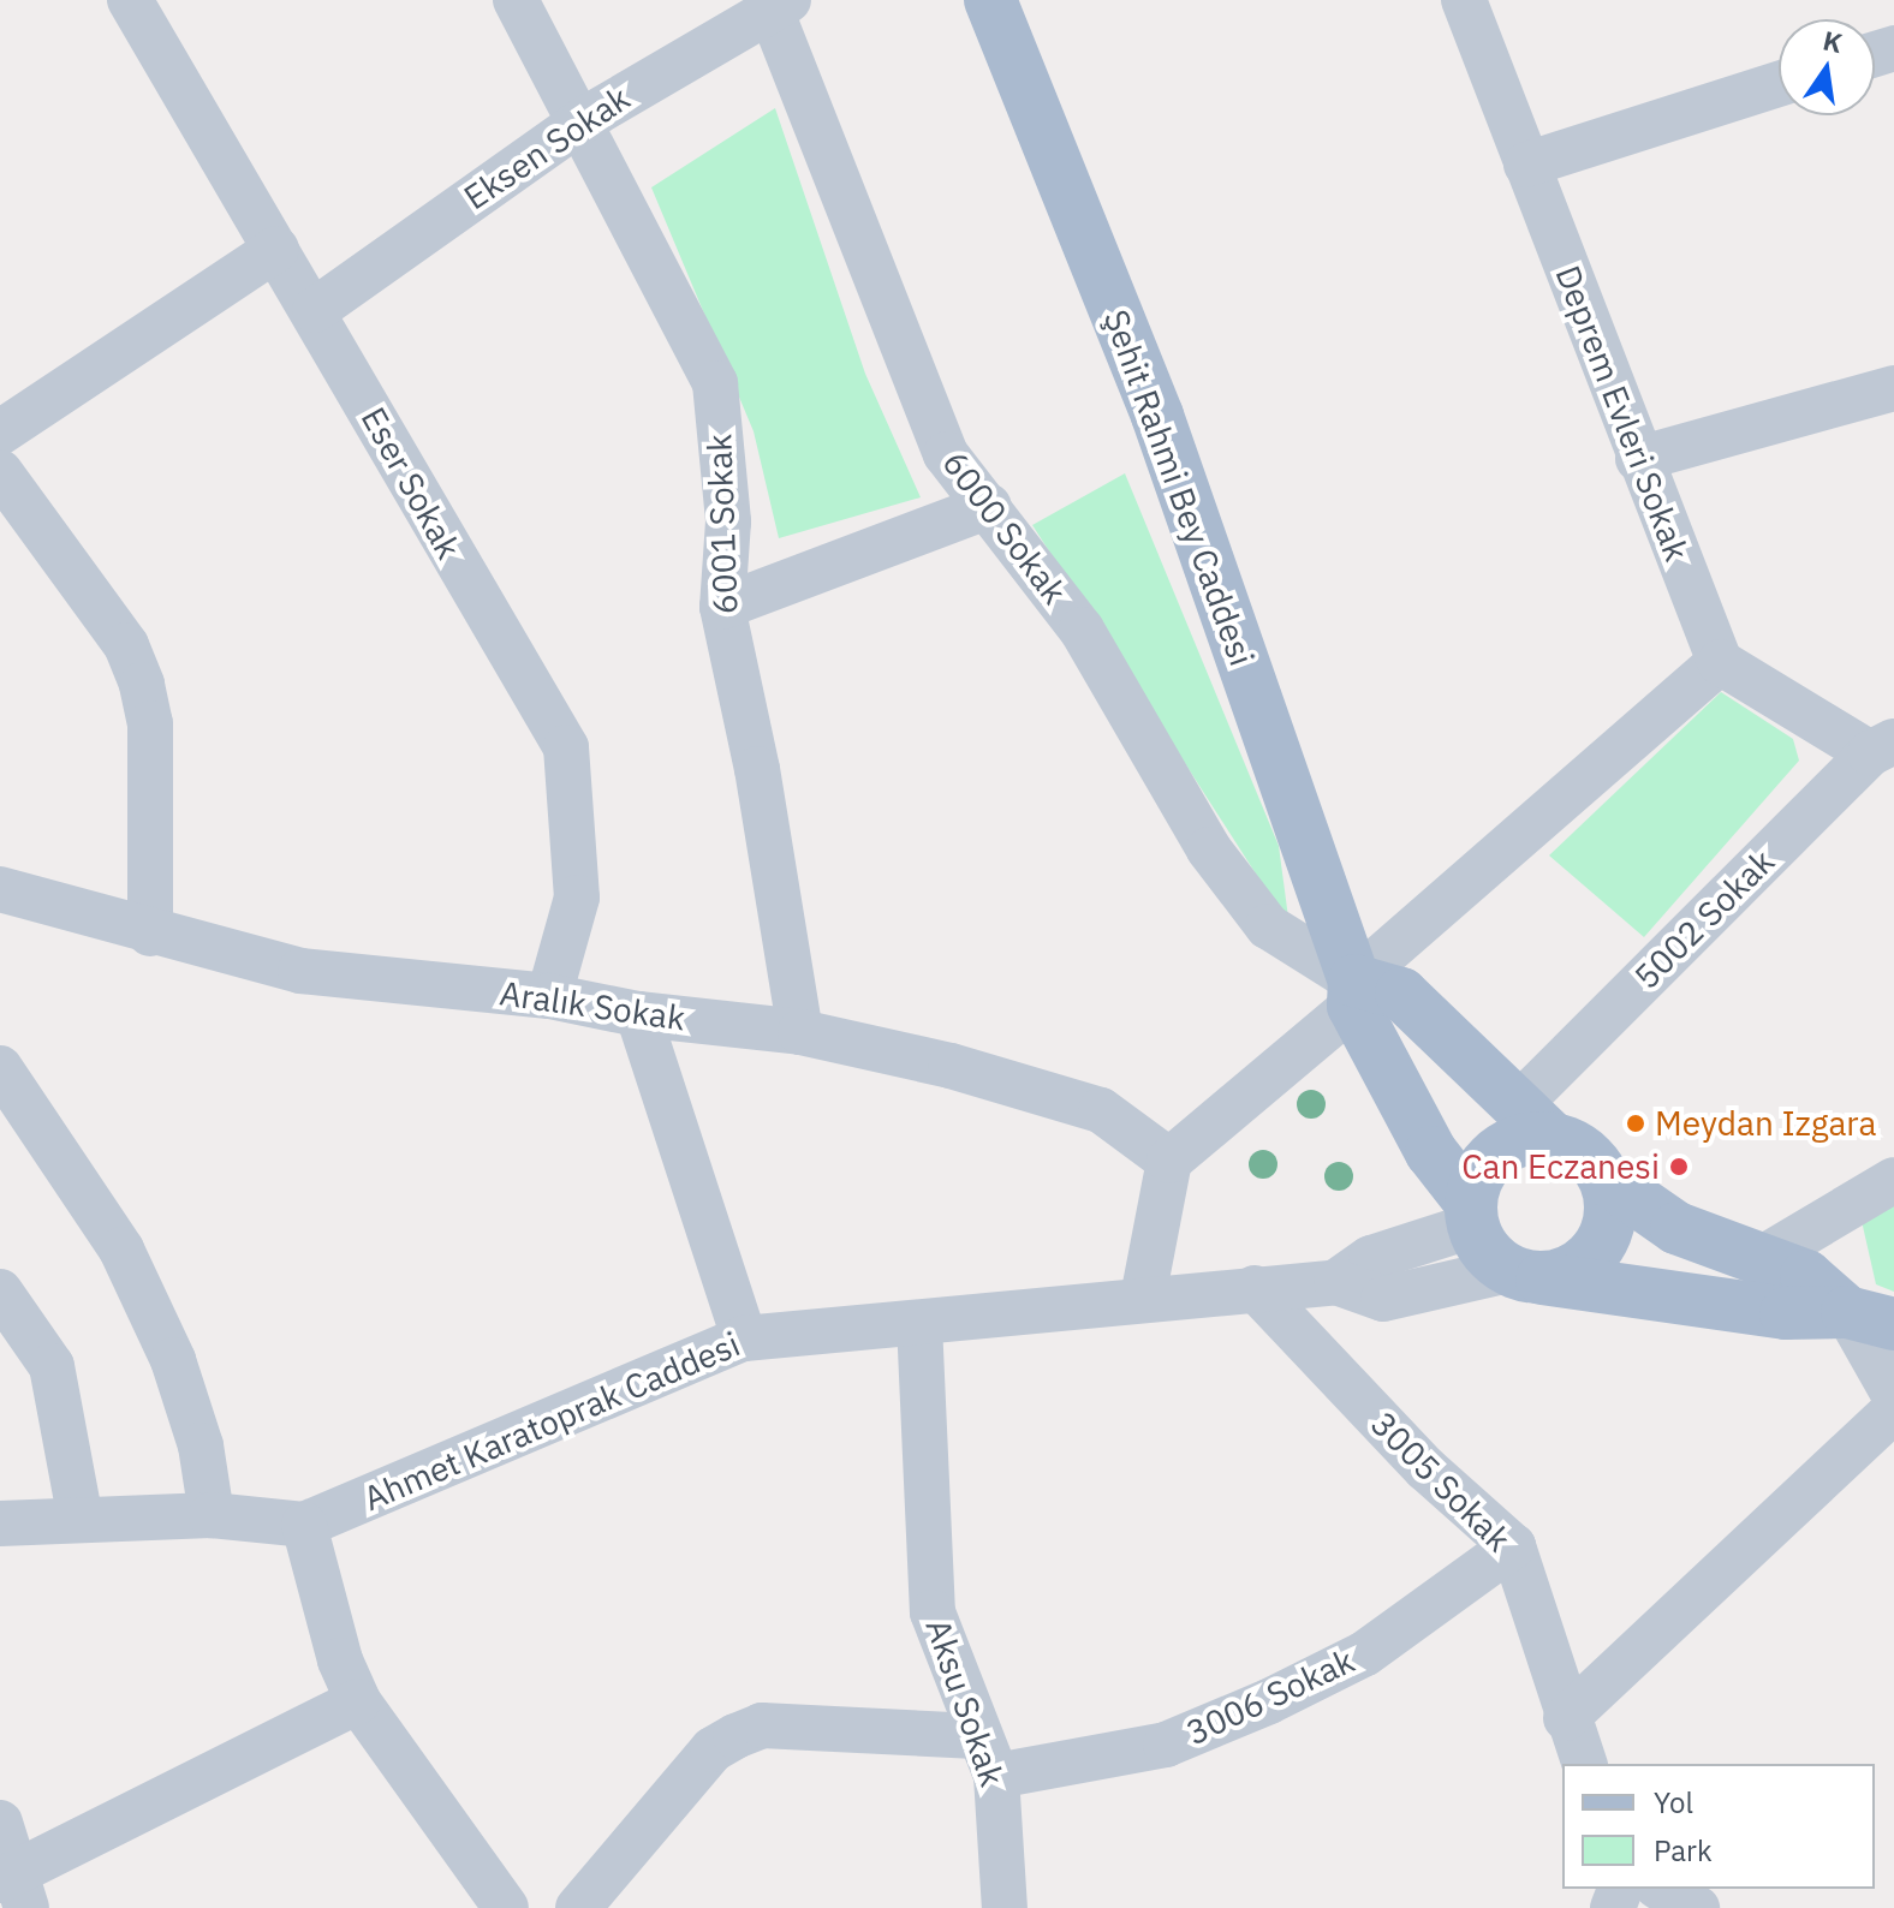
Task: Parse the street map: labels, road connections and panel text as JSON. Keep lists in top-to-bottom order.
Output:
{
  "streets": {
    "main road": ["Şehit Rahmi Bey Caddesi"],
    "street": [
      "Eksen Sokak",
      "Deprem Evleri Sokak",
      "Eser Sokak",
      "6001 Sokak",
      "6000 Sokak",
      "5002 Sokak",
      "Aralık Sokak",
      "Ahmet Karatoprak Caddesi",
      "3005 Sokak",
      "3006 Sokak",
      "Aksu Sokak"
    ]
  },
  "crossings": [
    ["Eksen Sokak", "Eser Sokak"],
    ["Eksen Sokak", "6001 Sokak"],
    ["Eksen Sokak", "6000 Sokak"],
    ["Eser Sokak", "Aralık Sokak"],
    ["Şehit Rahmi Bey Caddesi", "6000 Sokak"],
    ["Şehit Rahmi Bey Caddesi", "5002 Sokak"],
    ["Şehit Rahmi Bey Caddesi", "Ahmet Karatoprak Caddesi"],
    ["6001 Sokak", "Aralık Sokak"],
    ["5002 Sokak", "Ahmet Karatoprak Caddesi"],
    ["Ahmet Karatoprak Caddesi", "3005 Sokak"],
    ["Ahmet Karatoprak Caddesi", "Aksu Sokak"],
    ["3005 Sokak", "3006 Sokak"],
    ["3006 Sokak", "Aksu Sokak"]
  ],
  "places": ["Meydan Izgara", "Can Eczanesi"],
  "legend": ["Yol", "Park"],
  "north": "top"
}
